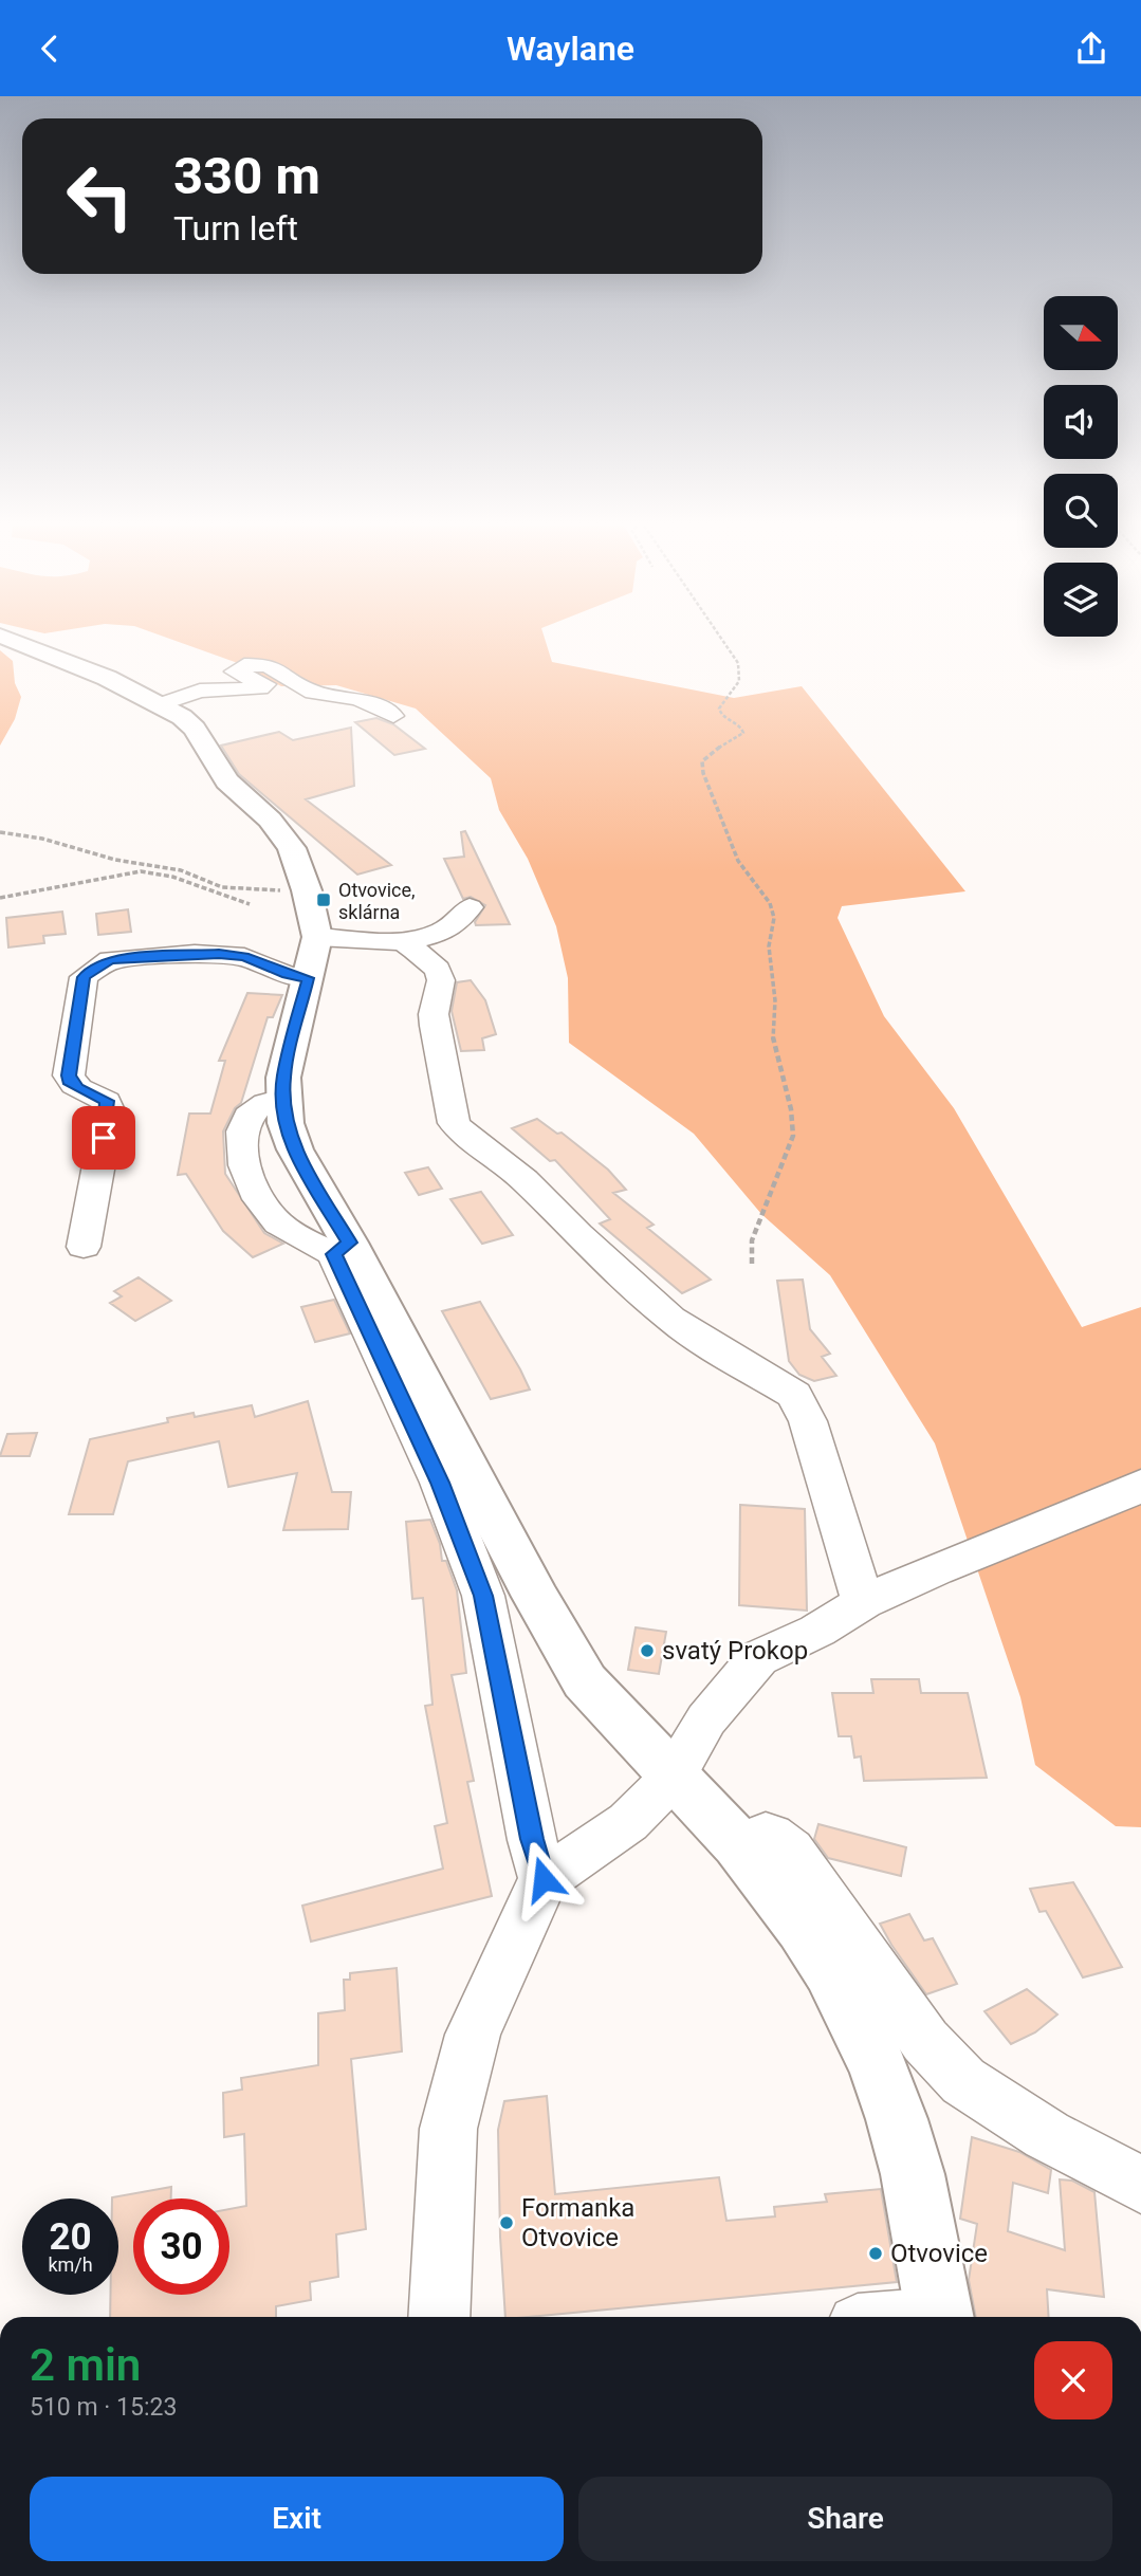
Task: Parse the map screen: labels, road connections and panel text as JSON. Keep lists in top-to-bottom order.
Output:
{
  "places": {
    "transit": ["Otvovice, sklárna"],
    "other": ["svatý Prokop", "Formanka Otvovice", "Otvovice"]
  },
  "north": "right",
  "page": {
    "header": "Waylane",
    "turn": ["330 m", "Turn left"],
    "speed": "20 km/h",
    "limit": "30",
    "heading": ["2 min", "510 m · 15:23"],
    "buttons": ["Exit", "Share"]
  }
}
